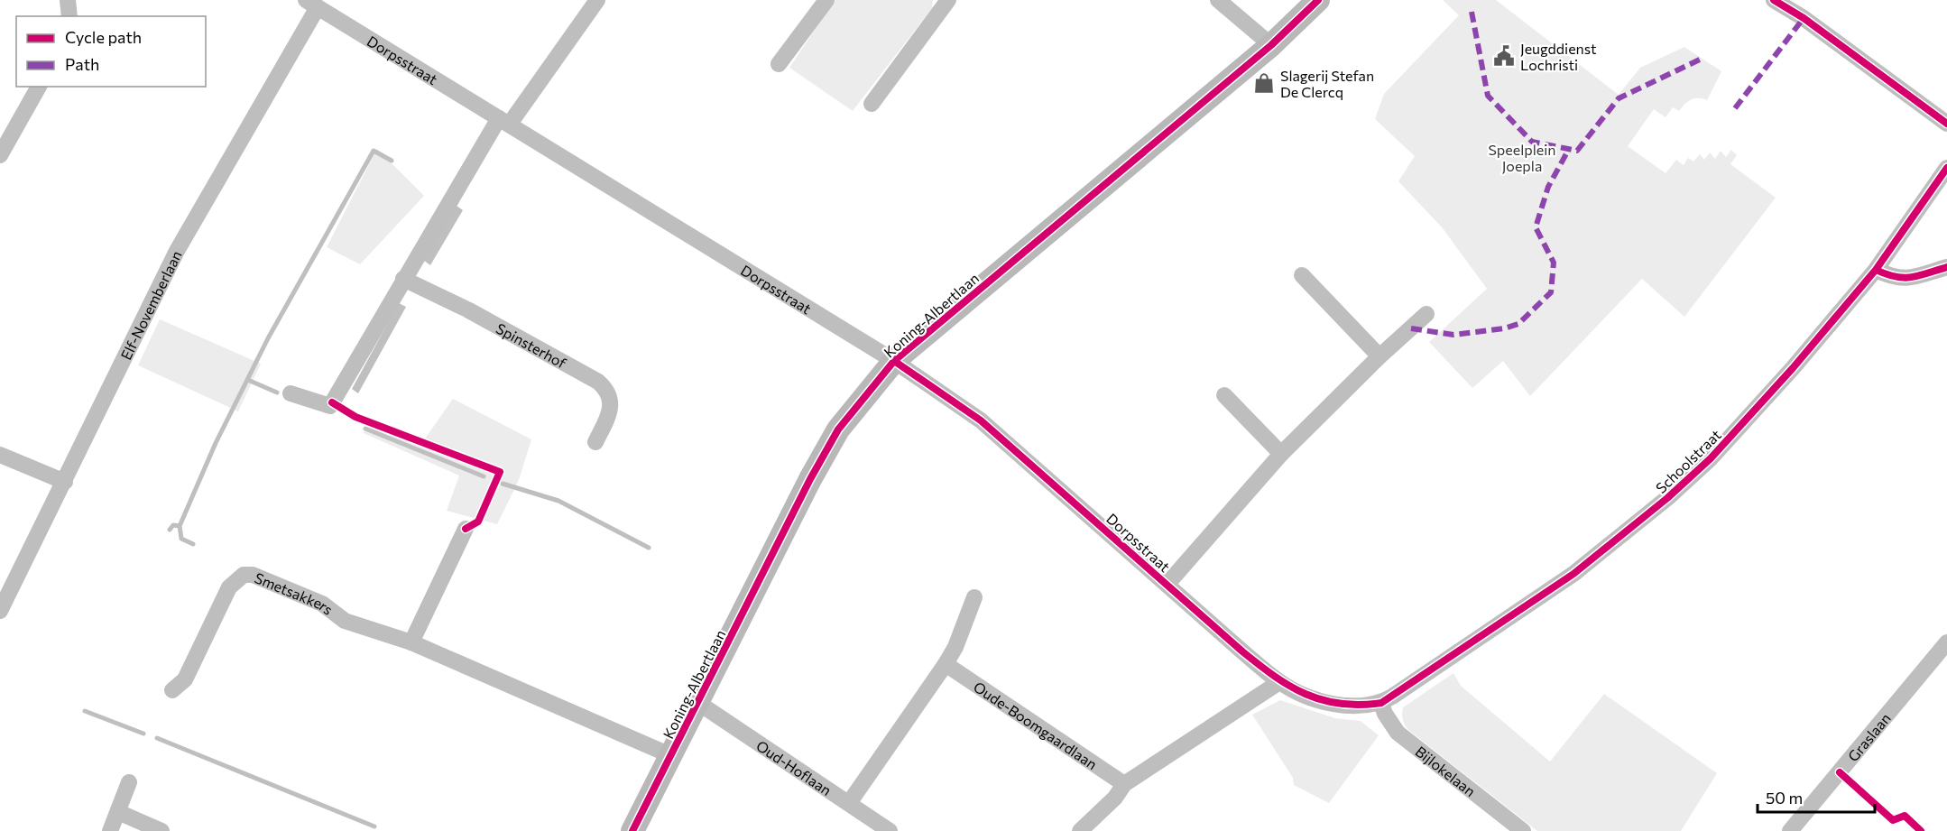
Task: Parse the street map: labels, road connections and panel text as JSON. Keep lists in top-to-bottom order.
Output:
{
  "streets": {
    "street": [
      "Dorpsstraat",
      "Elf-Novemberlaan",
      "Koning-Albertlaan",
      "Spinsterhof",
      "Schoolstraat",
      "Smetsakkers",
      "Oude-Boomgaardlaan",
      "Graslaan",
      "Oud-Hoflaan",
      "Bijlokelaan"
    ]
  },
  "crossings": [
    ["Dorpsstraat", "Elf-Novemberlaan"],
    ["Dorpsstraat", "Koning-Albertlaan"],
    ["Dorpsstraat", "Schoolstraat"],
    ["Dorpsstraat", "Bijlokelaan"],
    ["Koning-Albertlaan", "Smetsakkers"],
    ["Koning-Albertlaan", "Oud-Hoflaan"],
    ["Schoolstraat", "Bijlokelaan"]
  ],
  "parks": ["Speelplein Joepla"],
  "places": {
    "public building": ["Jeugddienst Lochristi"],
    "shop": ["Slagerij Stefan De Clercq"]
  },
  "legend": ["Cycle path", "Path"],
  "scale_bar": "50 m"
}
